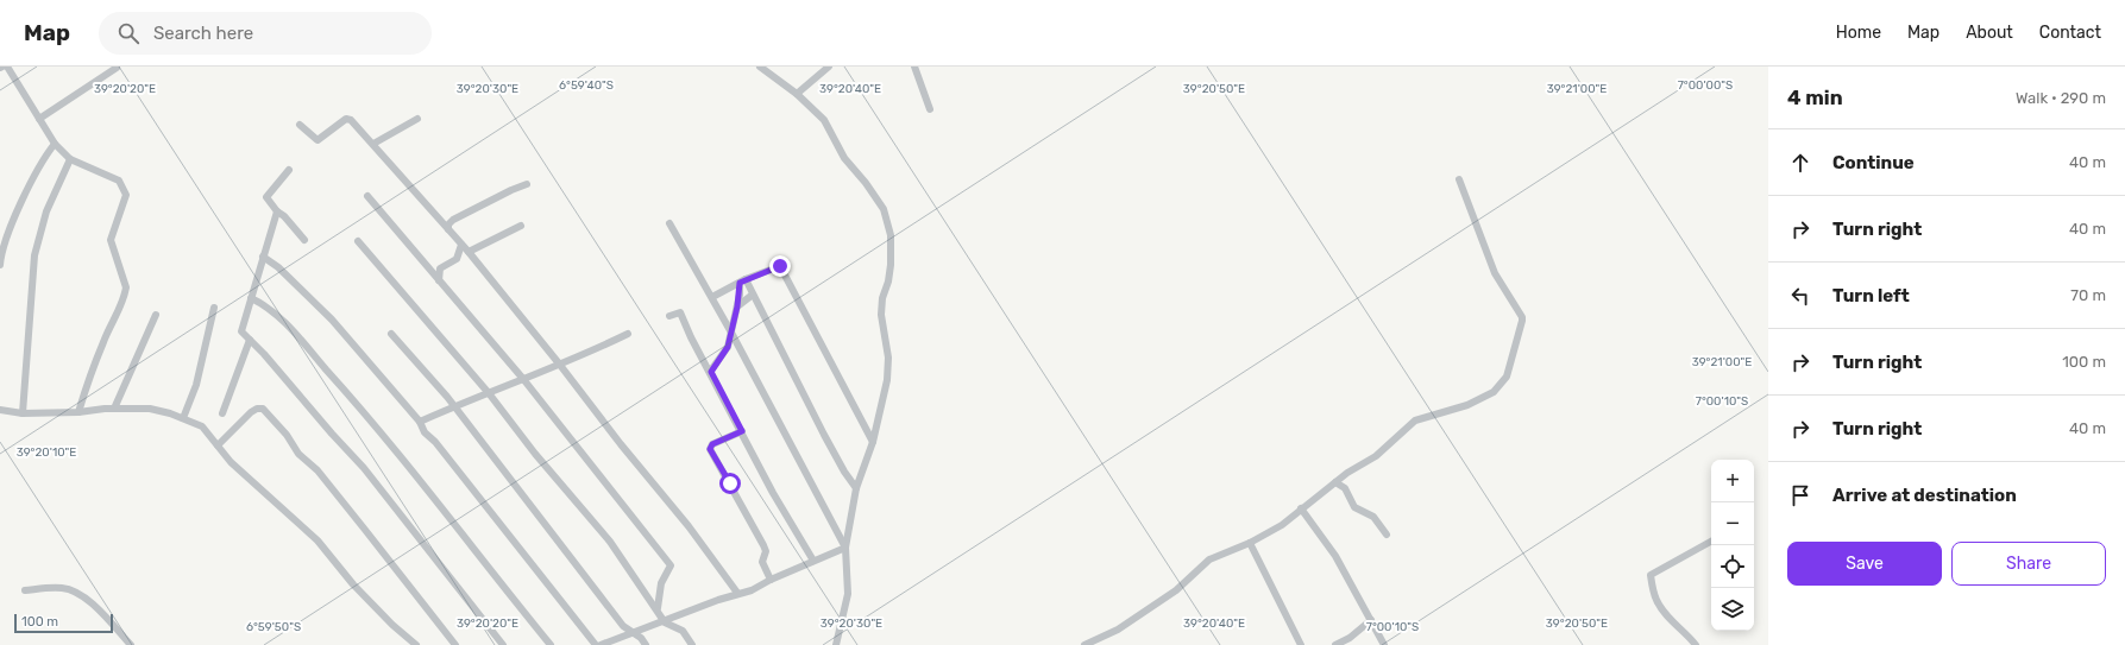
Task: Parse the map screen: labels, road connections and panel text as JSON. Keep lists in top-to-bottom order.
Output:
{
  "scale_bar": "100 m",
  "page": {
    "header": "Map",
    "search": "Search here",
    "nav": [
      "Home",
      "Map",
      "About",
      "Contact"
    ],
    "heading": ["4 min", "Walk · 290 m"],
    "list": [
      ["Continue", "40 m"],
      ["Turn right", "40 m"],
      ["Turn left", "70 m"],
      ["Turn right", "100 m"],
      ["Turn right", "40 m"],
      "Arrive at destination"
    ],
    "map_buttons": ["+", "−"],
    "buttons": ["Save", "Share"],
    "scale": "100 m"
  },
  "coordinates": [
    "6°59'40\"S",
    "7°00'00\"S",
    "39°20'20\"E",
    "39°21'00\"E",
    "39°20'30\"E",
    "39°20'40\"E",
    "39°20'50\"E",
    "7°00'10\"S",
    "39°20'10\"E",
    "6°59'50\"S"
  ]
}
